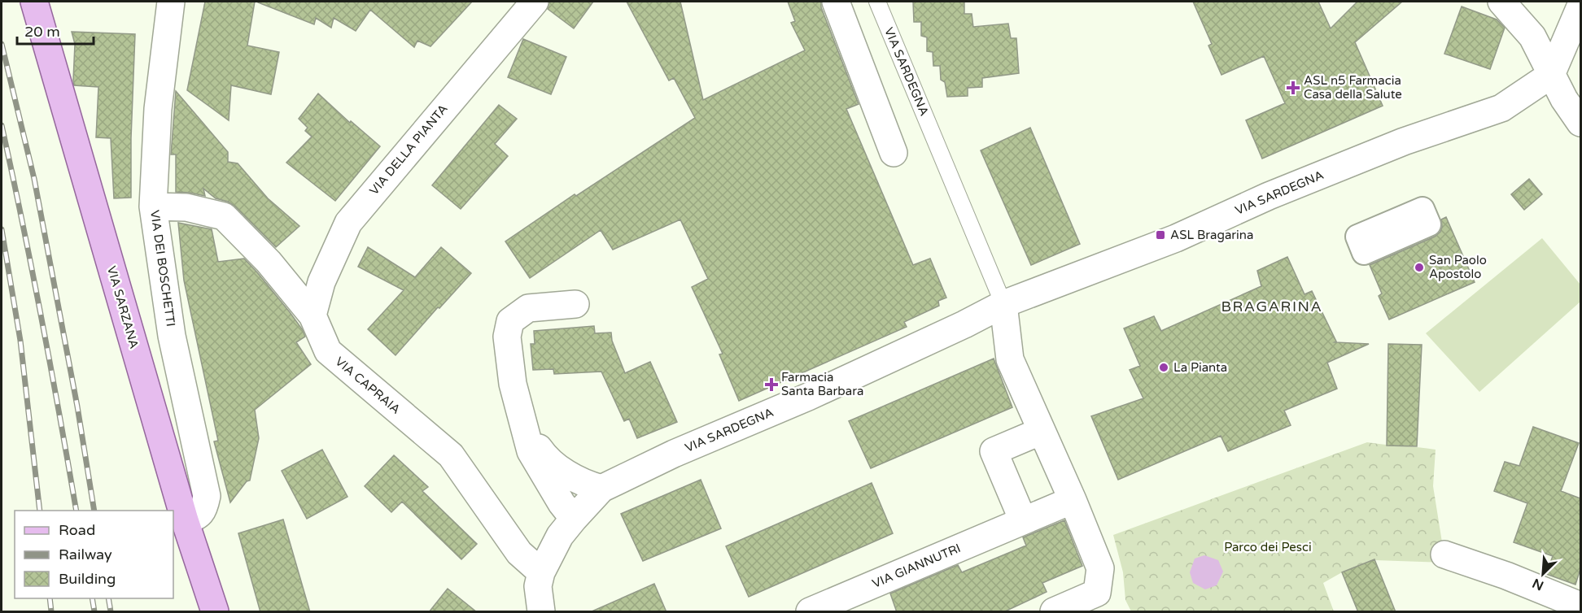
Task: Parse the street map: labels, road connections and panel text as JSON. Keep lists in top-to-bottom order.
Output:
{
  "streets": {
    "main road": ["VIA SARZANA"],
    "street": [
      "VIA SARDEGNA",
      "VIA DELLA PIANTA",
      "VIA DEI BOSCHETTI",
      "VIA CAPRAIA",
      "VIA GIANNUTRI"
    ]
  },
  "crossings": [
    ["VIA SARDEGNA", "VIA CAPRAIA"],
    ["VIA DELLA PIANTA", "VIA CAPRAIA"],
    ["VIA DEI BOSCHETTI", "VIA SARZANA"],
    ["VIA DEI BOSCHETTI", "VIA CAPRAIA"]
  ],
  "districts": ["BRAGARINA"],
  "parks": ["Parco dei Pesci"],
  "places": {
    "health": ["ASL n5 Farmacia Casa della Salute", "Farmacia Santa Barbara"],
    "transit": ["ASL Bragarina"],
    "other": ["San Paolo Apostolo", "La Pianta"]
  },
  "legend": ["Road", "Railway", "Building"],
  "scale_bar": "20 m",
  "north": "bottom left"
}
